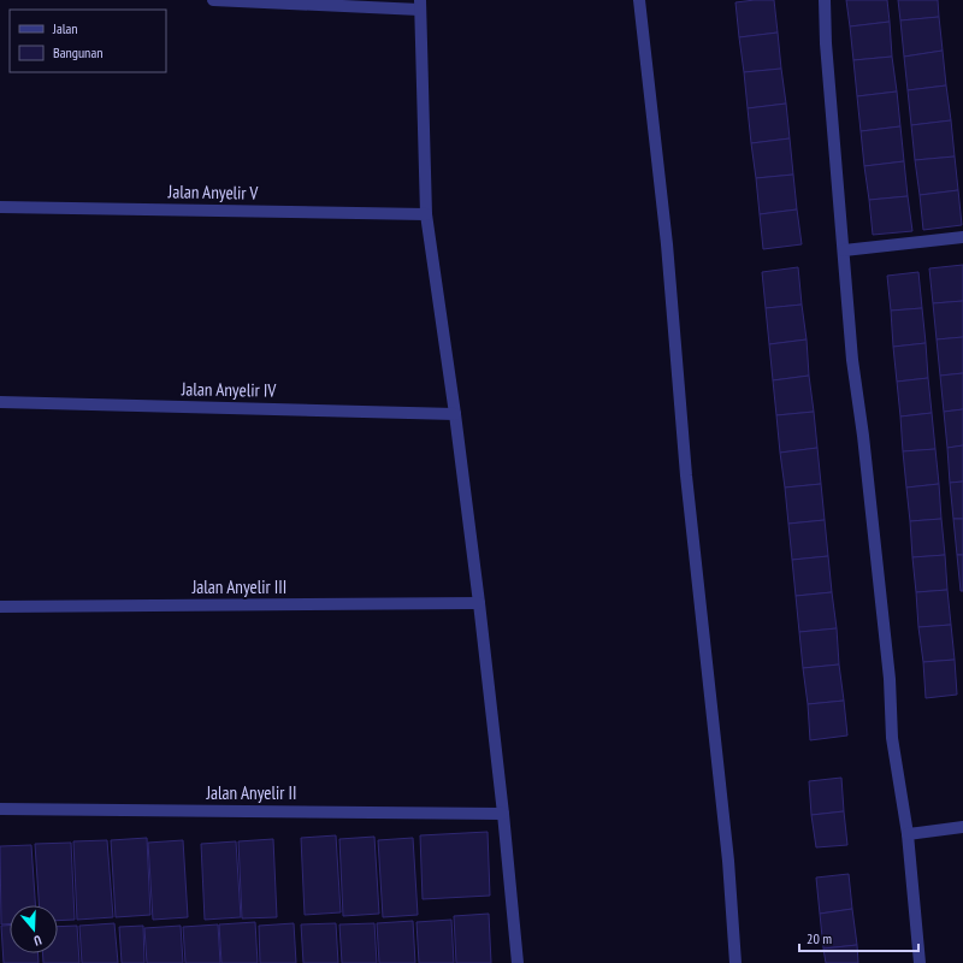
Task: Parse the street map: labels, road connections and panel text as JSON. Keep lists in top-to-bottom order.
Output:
{
  "streets": {
    "street": [
      "Jalan Anyelir V",
      "Jalan Anyelir IV",
      "Jalan Anyelir III",
      "Jalan Anyelir II"
    ]
  },
  "legend": ["Jalan", "Bangunan"],
  "scale_bar": "20 m",
  "north": "bottom"
}
